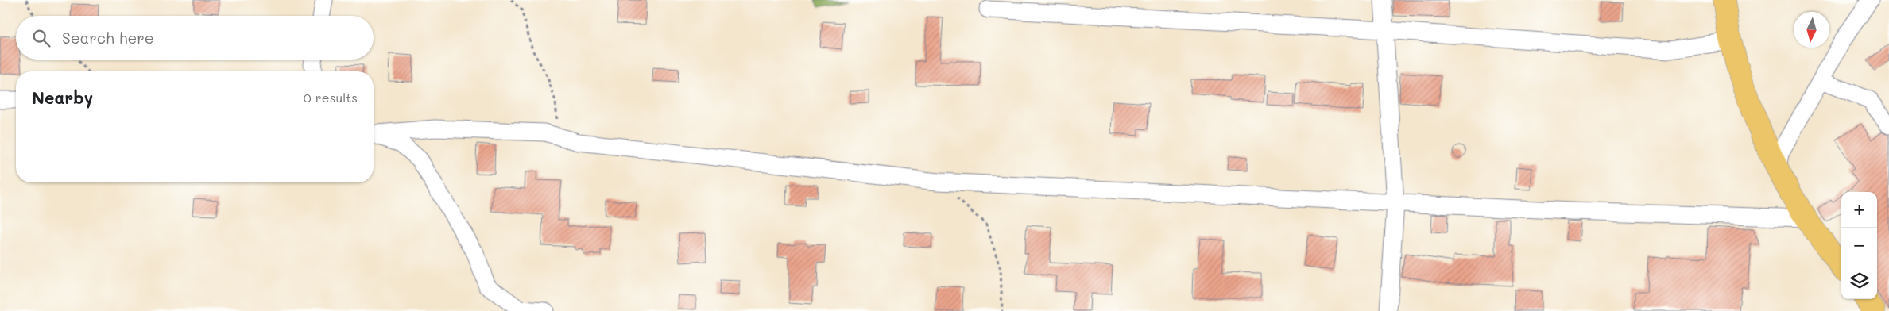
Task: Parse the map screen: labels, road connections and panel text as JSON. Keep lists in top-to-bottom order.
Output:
{
  "north": "bottom",
  "page": {
    "search": "Search here",
    "heading": ["Nearby", "0 results"],
    "map_buttons": ["+", "−"]
  }
}
